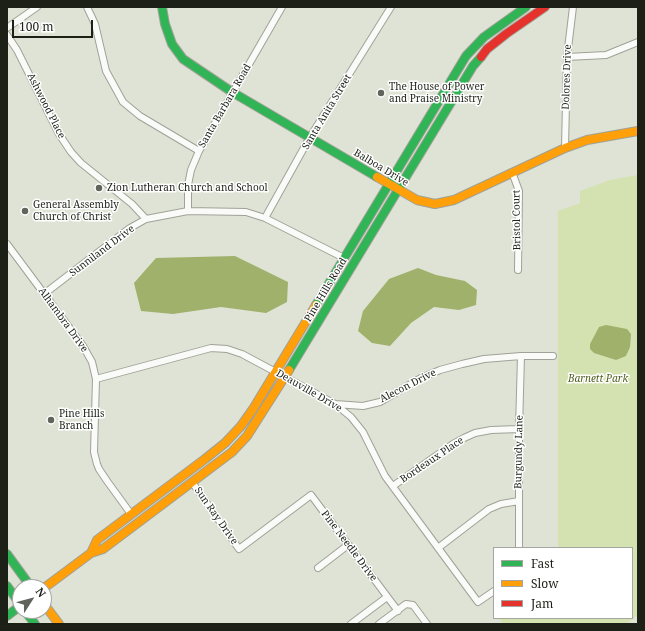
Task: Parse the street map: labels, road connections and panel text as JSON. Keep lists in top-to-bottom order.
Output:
{
  "streets": {
    "main road": ["Balboa Drive", "Pine Hills Road"],
    "street": [
      "Dolores Drive",
      "Ashwood Place",
      "Santa Barbara Road",
      "Santa Anita Street",
      "Bristol Court",
      "Sunniland Drive",
      "Alhambra Drive",
      "Alecon Drive",
      "Deauville Drive",
      "Burgundy Lane",
      "Bordeaux Place",
      "Sun Ray Drive",
      "Pine Needle Drive"
    ]
  },
  "crossings": [
    ["Dolores Drive", "Balboa Drive"],
    ["Ashwood Place", "Sunniland Drive"],
    ["Santa Barbara Road", "Balboa Drive"],
    ["Santa Barbara Road", "Sunniland Drive"],
    ["Santa Anita Street", "Balboa Drive"],
    ["Santa Anita Street", "Sunniland Drive"],
    ["Balboa Drive", "Bristol Court"],
    ["Balboa Drive", "Pine Hills Road"],
    ["Sunniland Drive", "Pine Hills Road"],
    ["Sunniland Drive", "Alhambra Drive"],
    ["Pine Hills Road", "Alhambra Drive"],
    ["Pine Hills Road", "Deauville Drive"],
    ["Pine Hills Road", "Sun Ray Drive"],
    ["Alhambra Drive", "Deauville Drive"],
    ["Alecon Drive", "Deauville Drive"],
    ["Alecon Drive", "Burgundy Lane"],
    ["Deauville Drive", "Bordeaux Place"],
    ["Burgundy Lane", "Bordeaux Place"],
    ["Sun Ray Drive", "Pine Needle Drive"]
  ],
  "parks": ["Barnett Park"],
  "places": [
    "The House of Power and Praise Ministry",
    "Zion Lutheran Church and School",
    "General Assembly Church of Christ",
    "Pine Hills Branch"
  ],
  "legend": ["Fast", "Slow", "Jam"],
  "scale_bar": "100 m",
  "north": "top right"
}
